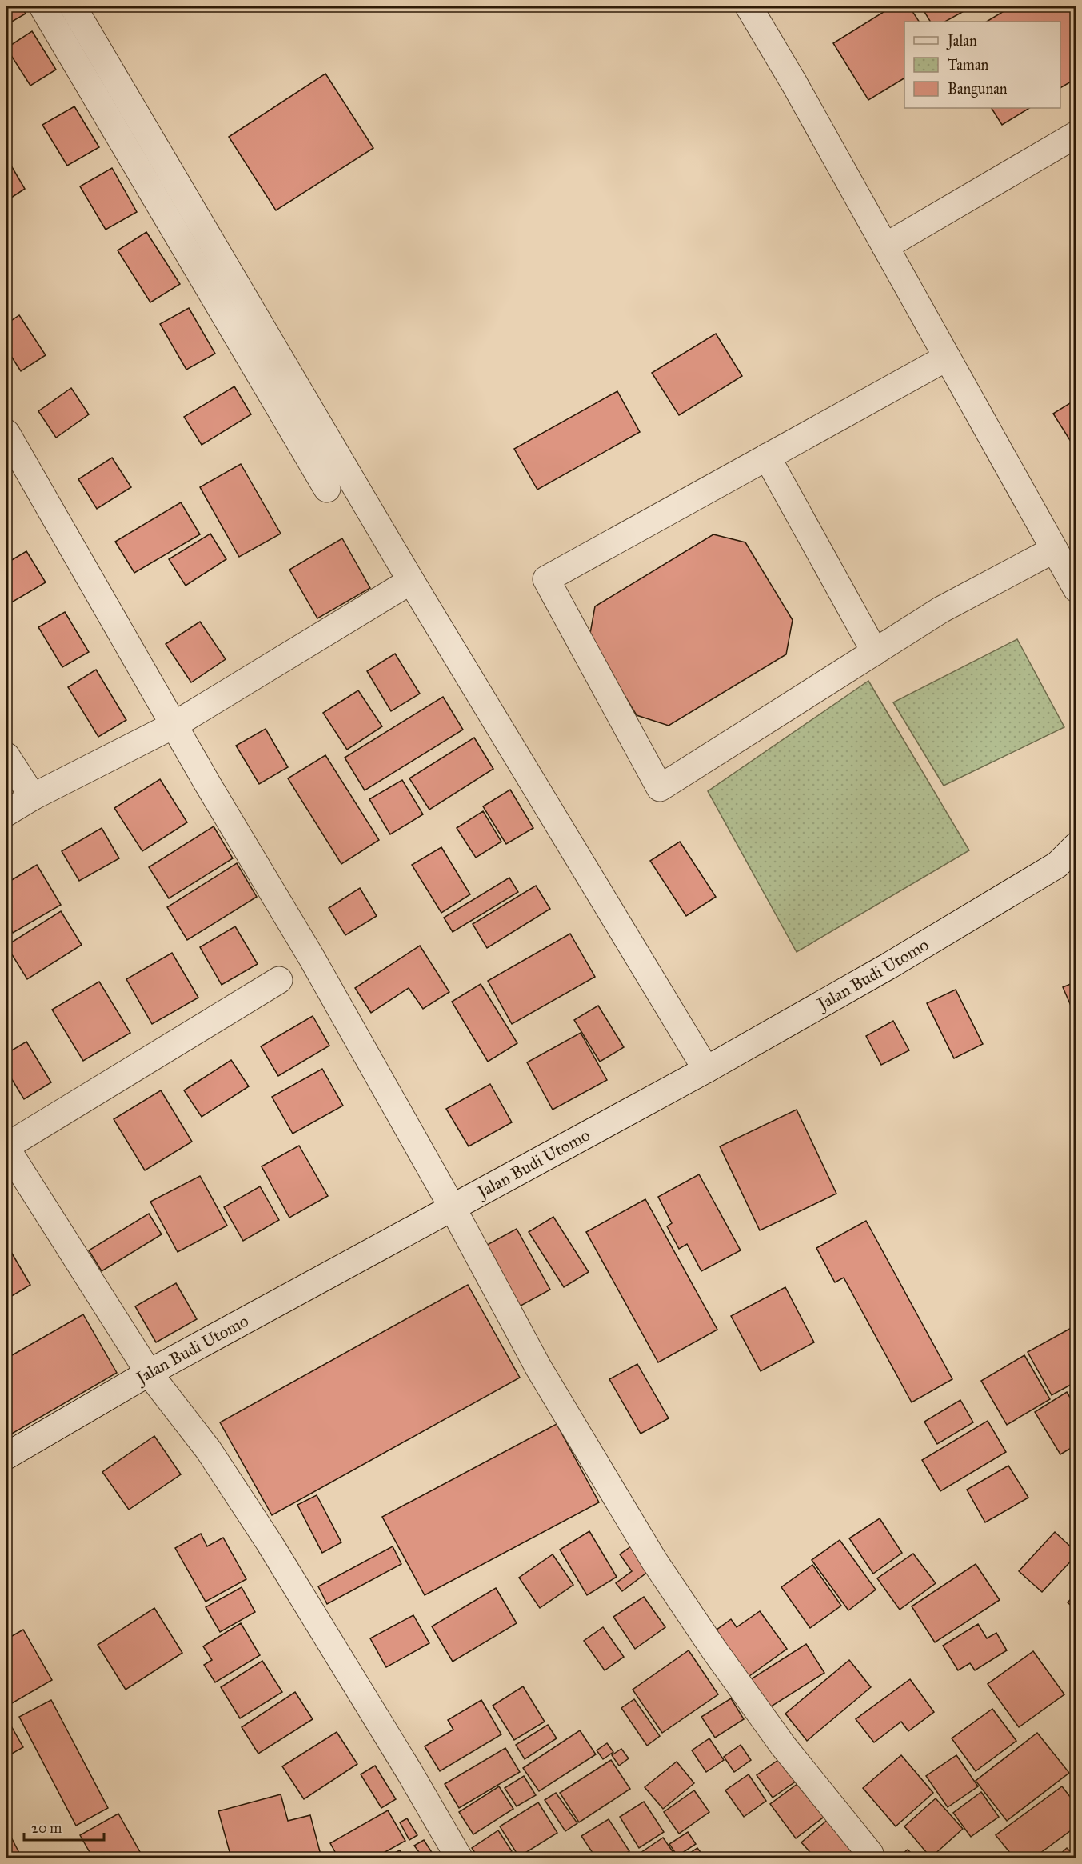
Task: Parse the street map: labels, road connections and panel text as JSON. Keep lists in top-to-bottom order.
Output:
{
  "streets": {
    "street": ["Jalan Budi Utomo"]
  },
  "legend": ["Jalan", "Taman", "Bangunan"],
  "scale_bar": "20 m"
}
